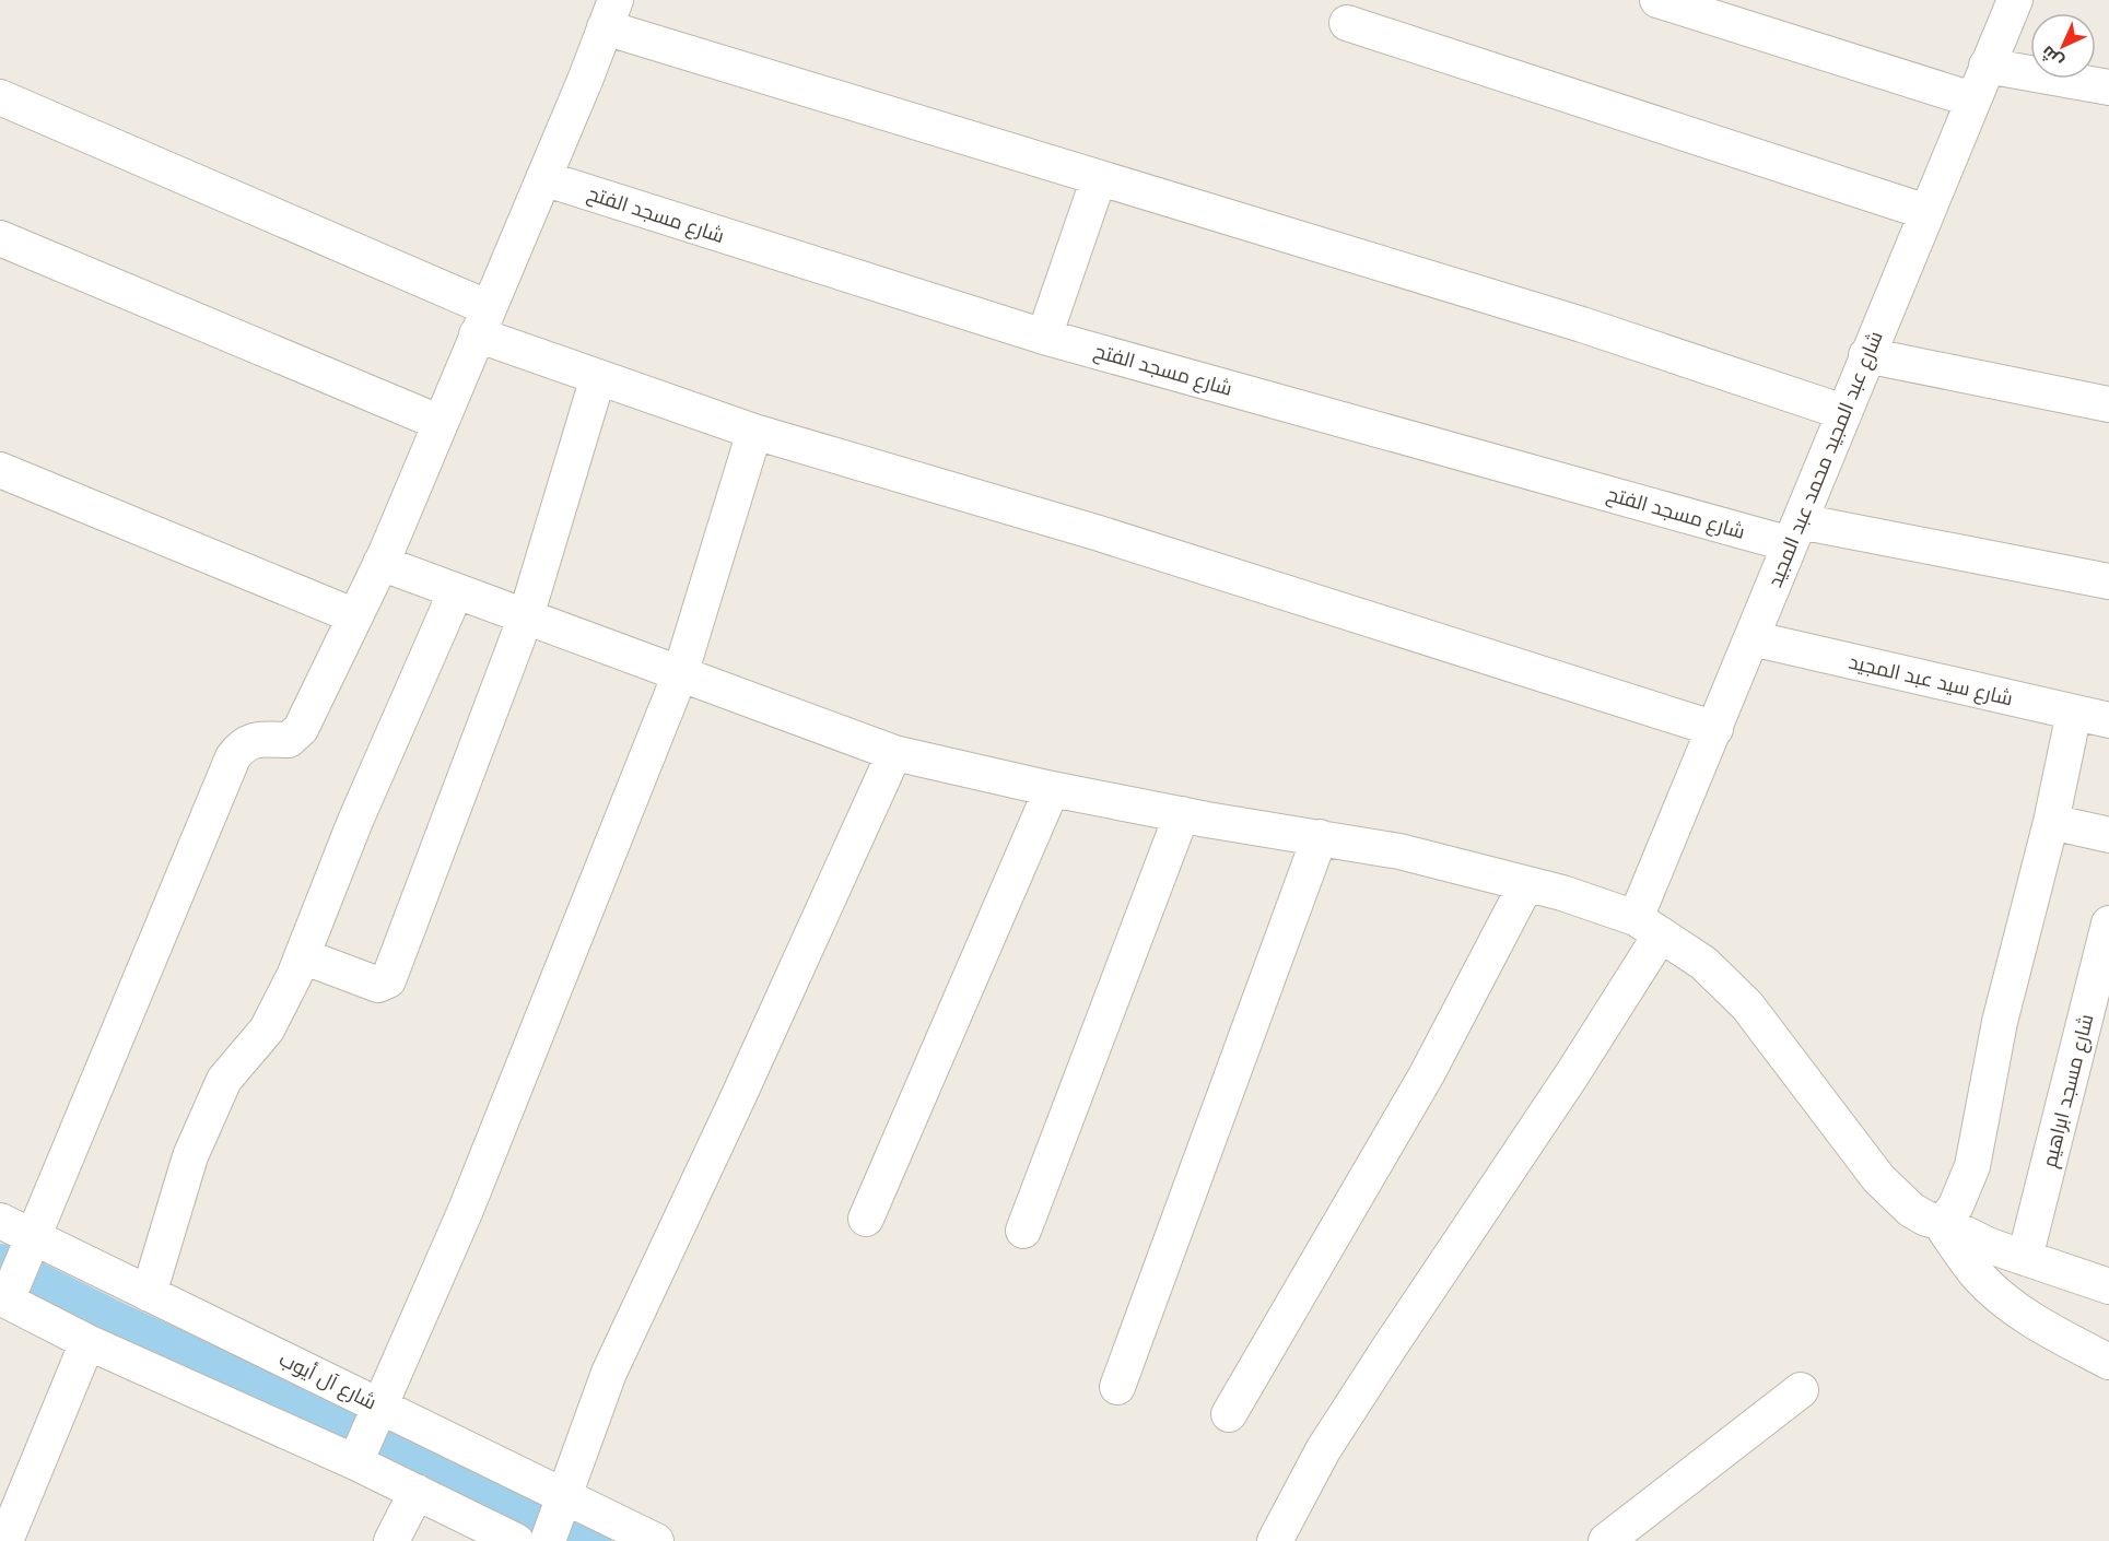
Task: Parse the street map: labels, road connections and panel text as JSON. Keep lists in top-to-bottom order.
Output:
{
  "streets": {
    "street": [
      "شارع مسجد الفتح",
      "شارع عبد المجيد محمد عبد المجيد",
      "شارع سيد عبد المجيد",
      "شارع مسجد ابراهيم",
      "شارع آل أيوب"
    ]
  },
  "crossings": [
    ["شارع مسجد الفتح", "شارع عبد المجيد محمد عبد المجيد"],
    ["شارع عبد المجيد محمد عبد المجيد", "شارع سيد عبد المجيد"]
  ],
  "north": "bottom left"
}
